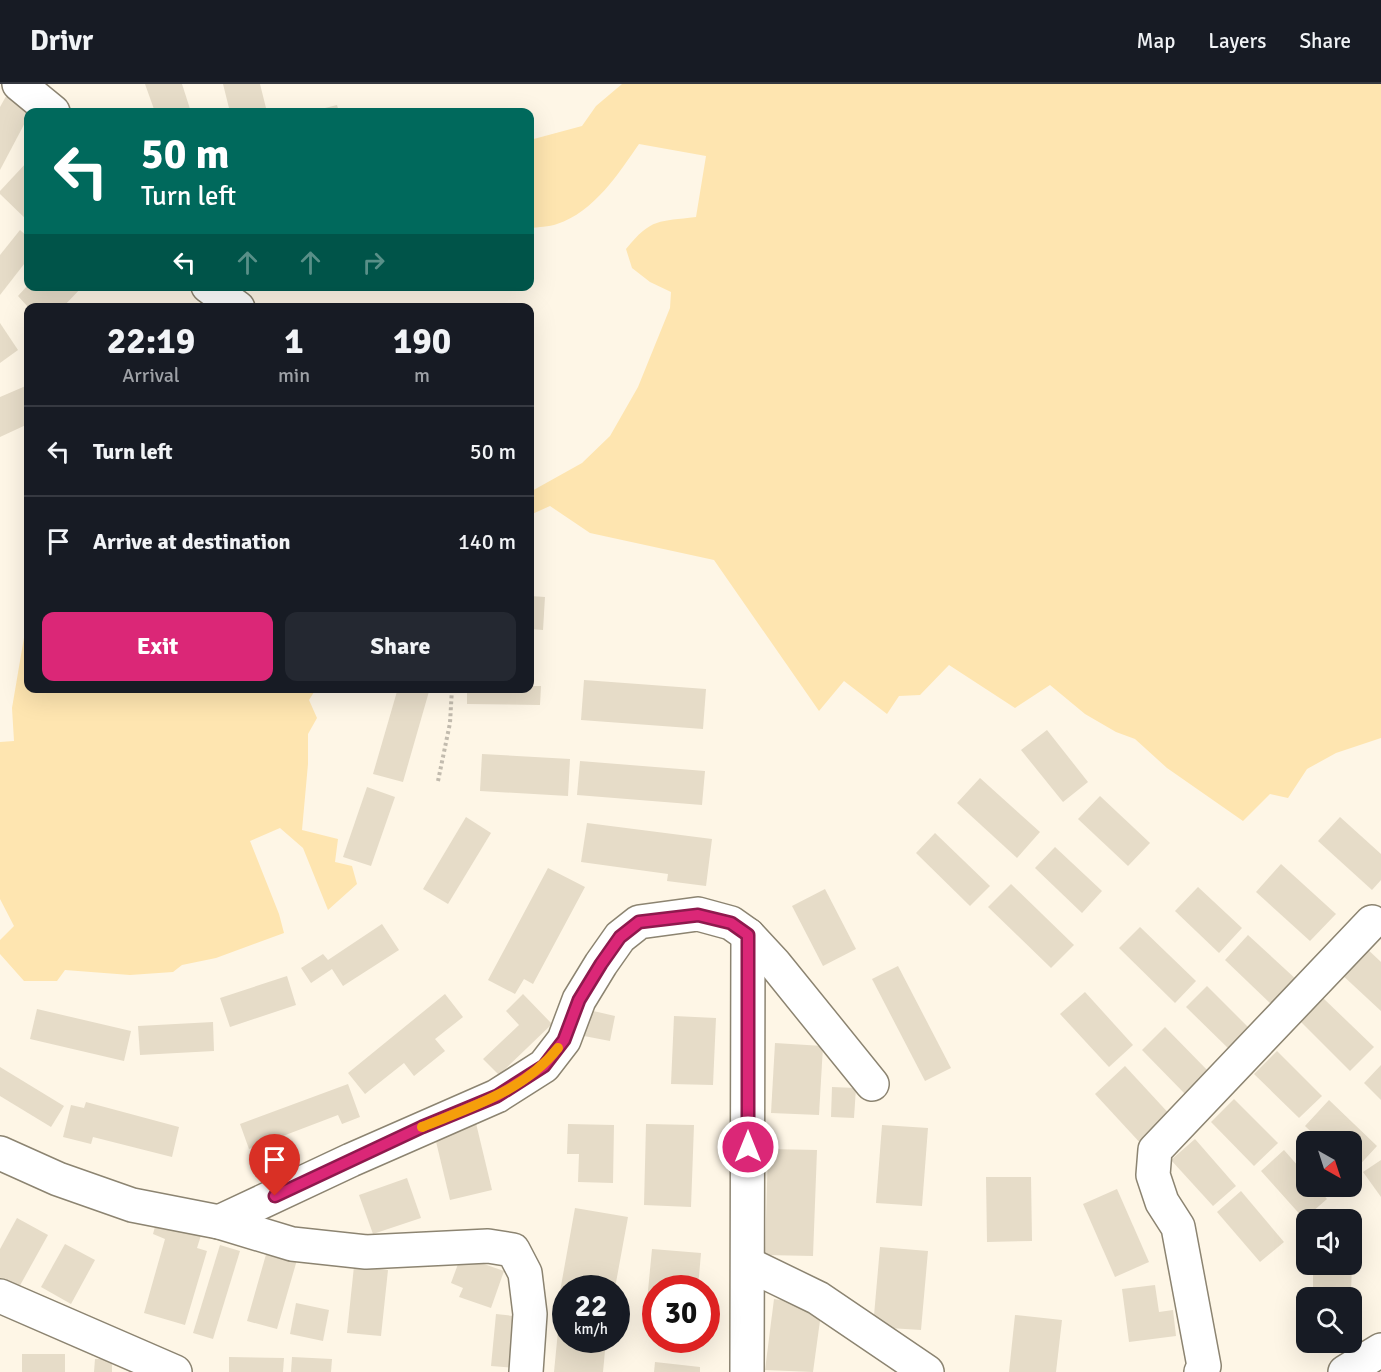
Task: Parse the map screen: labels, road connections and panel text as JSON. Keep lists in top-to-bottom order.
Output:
{
  "north": "bottom right",
  "page": {
    "header": "Drivr",
    "nav": ["Map", "Layers", "Share"],
    "turn": ["50 m", "Turn left"],
    "eta": [
      "22:19",
      "Arrival",
      "1",
      "min",
      "190",
      "m"
    ],
    "list": [
      {
        "name": "Turn left",
        "value": "50 m"
      },
      {
        "name": "Arrive at destination",
        "value": "140 m"
      }
    ],
    "buttons": ["Exit", "Share"],
    "speed": "22 km/h",
    "limit": "30"
  }
}
